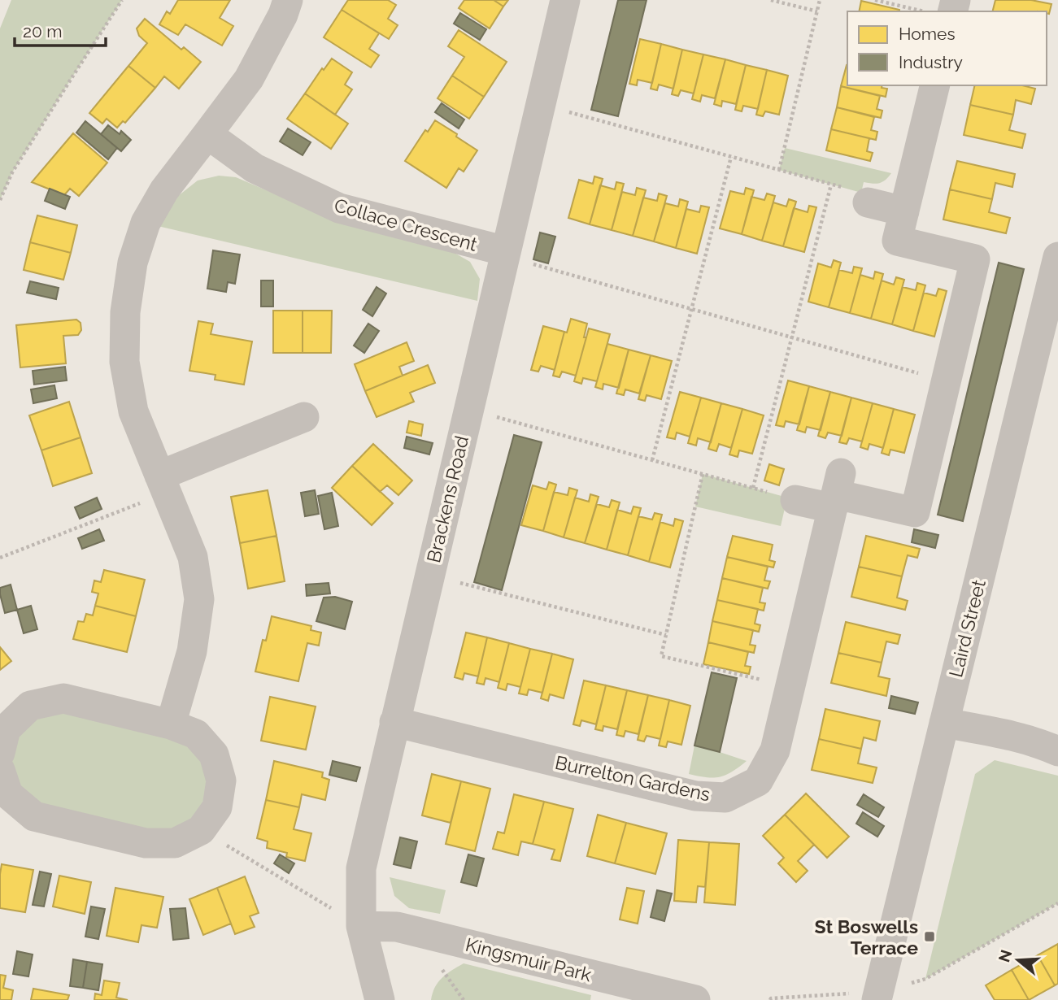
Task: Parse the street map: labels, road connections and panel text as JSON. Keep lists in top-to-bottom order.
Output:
{
  "streets": {
    "street": [
      "Collace Crescent",
      "Brackens Road",
      "Laird Street",
      "Burrelton Gardens",
      "Kingsmuir Park"
    ]
  },
  "crossings": [
    ["Collace Crescent", "Brackens Road"],
    ["Brackens Road", "Burrelton Gardens"],
    ["Brackens Road", "Kingsmuir Park"]
  ],
  "places": {
    "transit": ["St Boswells Terrace"]
  },
  "legend": ["Homes", "Industry"],
  "scale_bar": "20 m",
  "north": "left"
}
